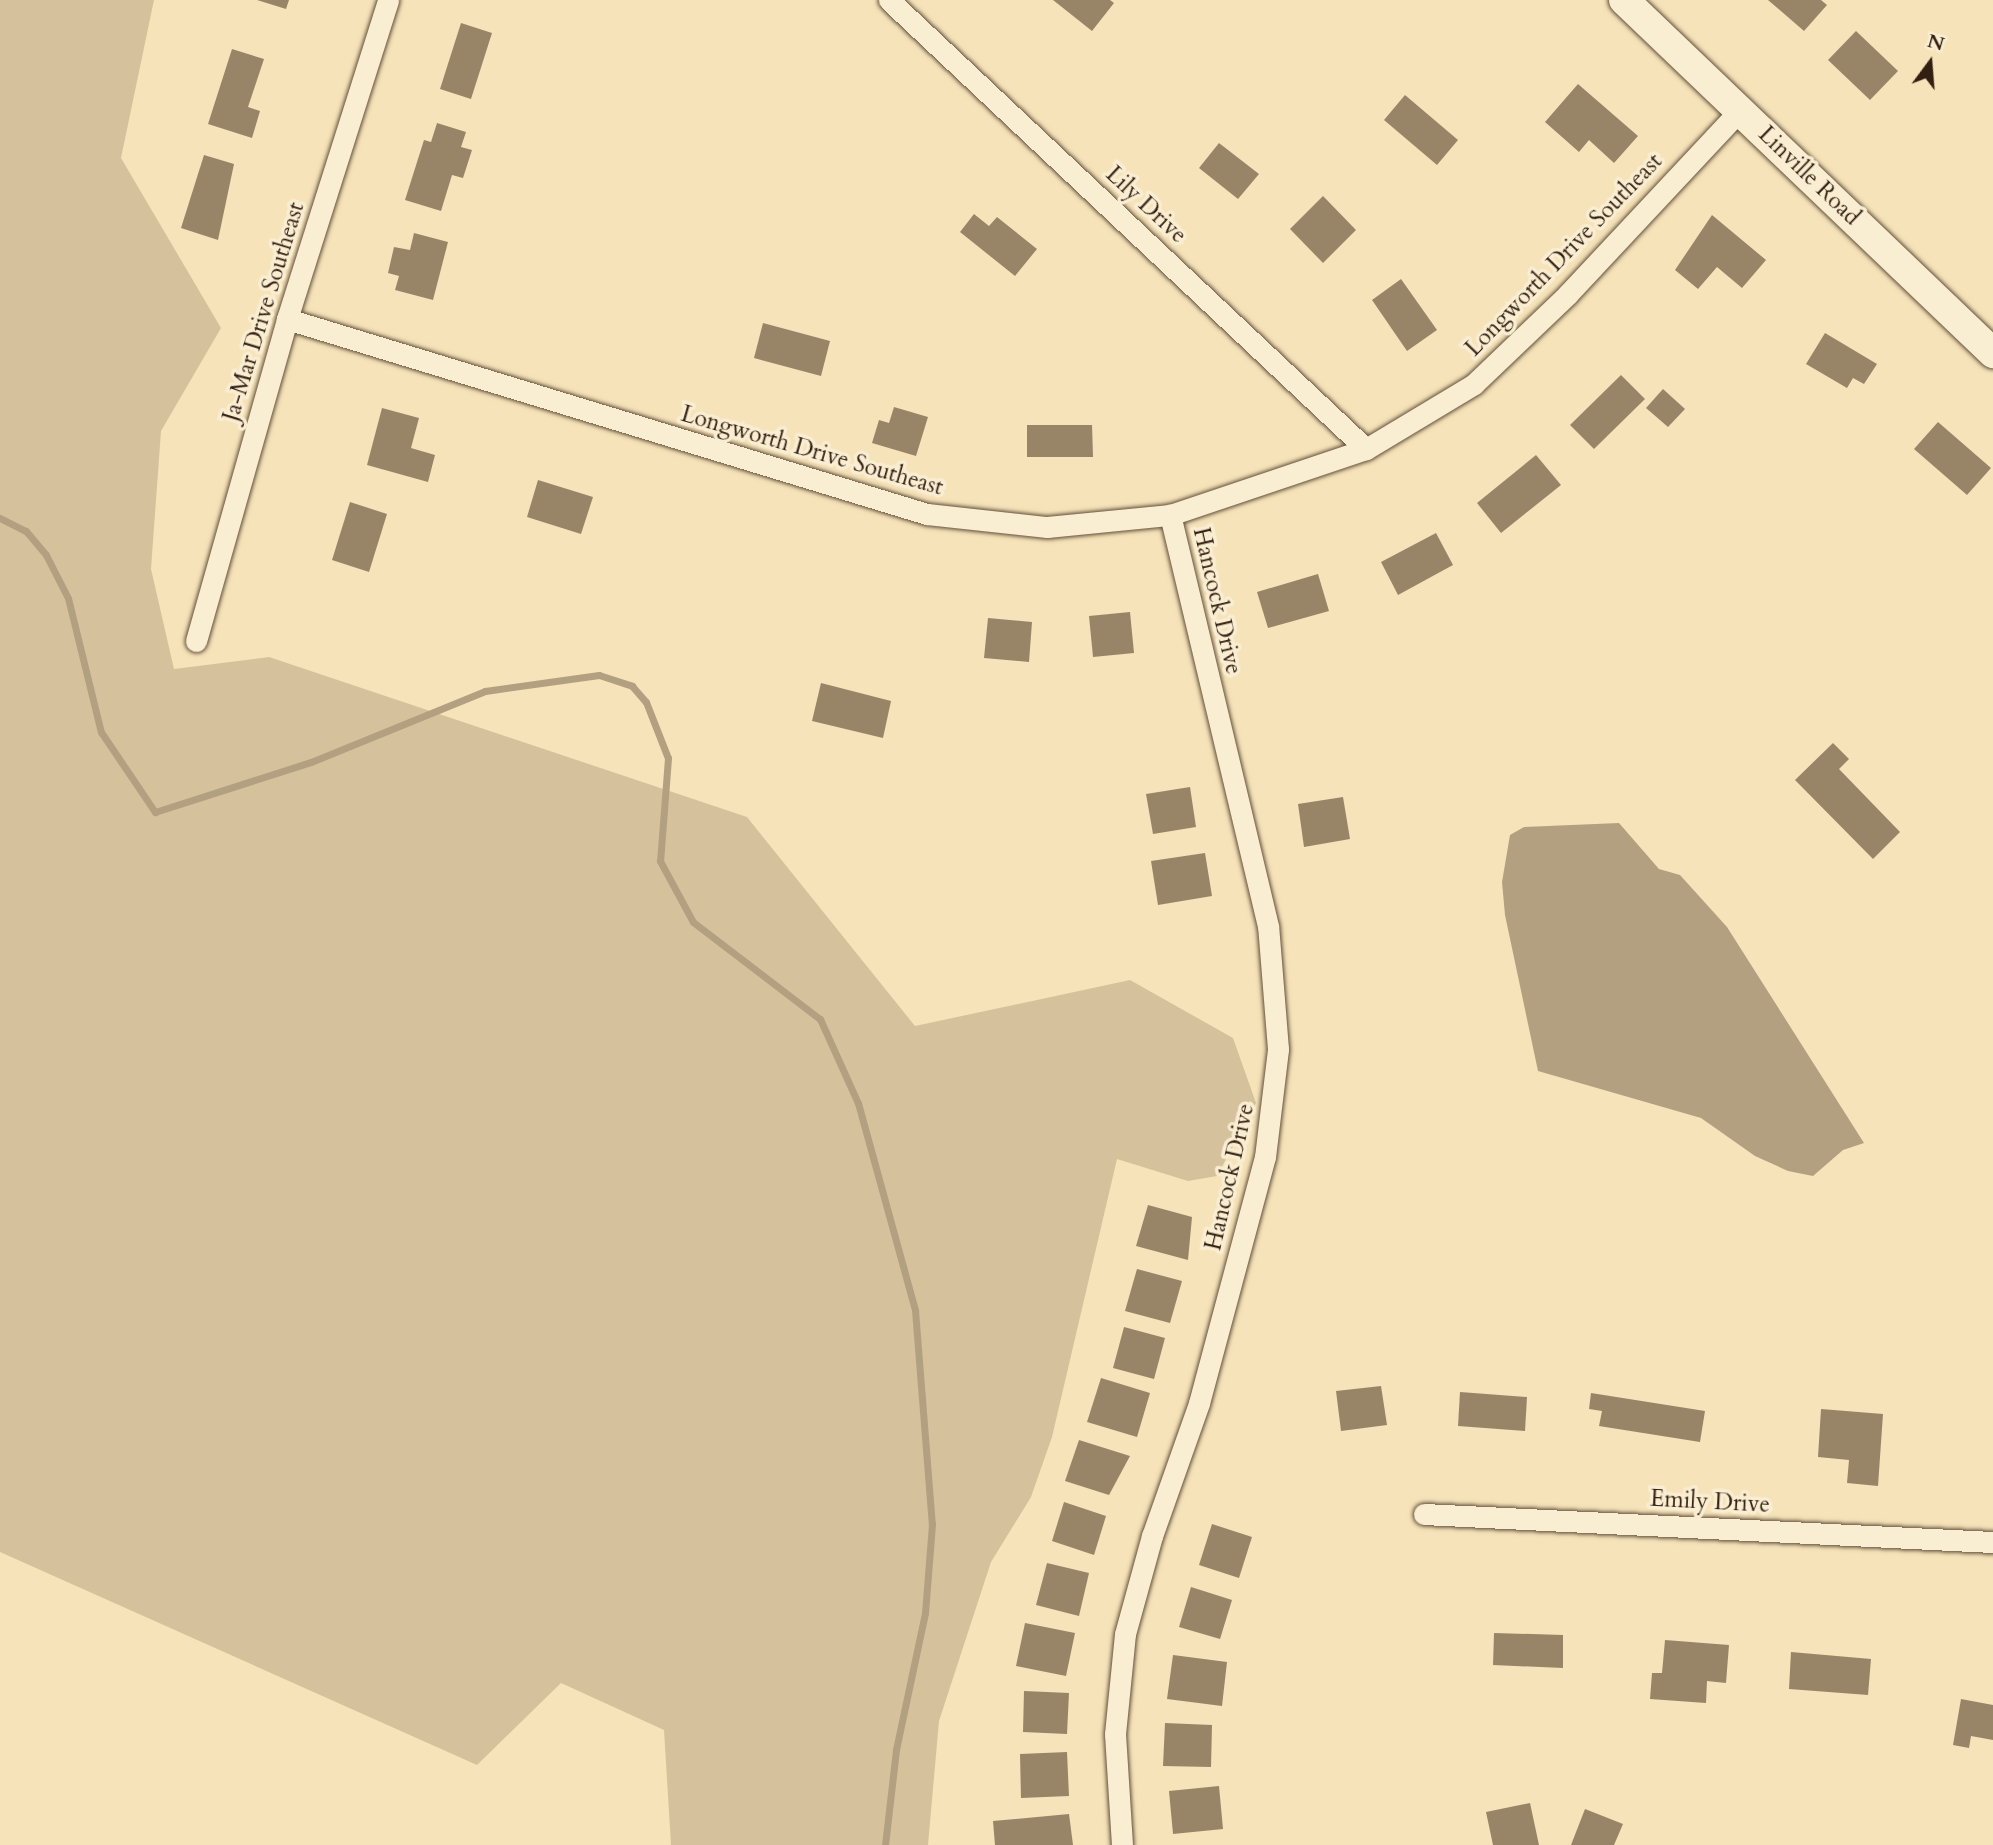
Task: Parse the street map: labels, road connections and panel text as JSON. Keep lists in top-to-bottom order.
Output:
{
  "streets": {
    "main road": ["Linville Road"],
    "street": [
      "Lily Drive",
      "Longworth Drive Southeast",
      "Ja-Mar Drive Southeast",
      "Hancock Drive",
      "Emily Drive"
    ]
  },
  "crossings": [
    ["Linville Road", "Longworth Drive Southeast"],
    ["Lily Drive", "Longworth Drive Southeast"],
    ["Longworth Drive Southeast", "Ja-Mar Drive Southeast"],
    ["Longworth Drive Southeast", "Hancock Drive"]
  ],
  "north": "top"
}
